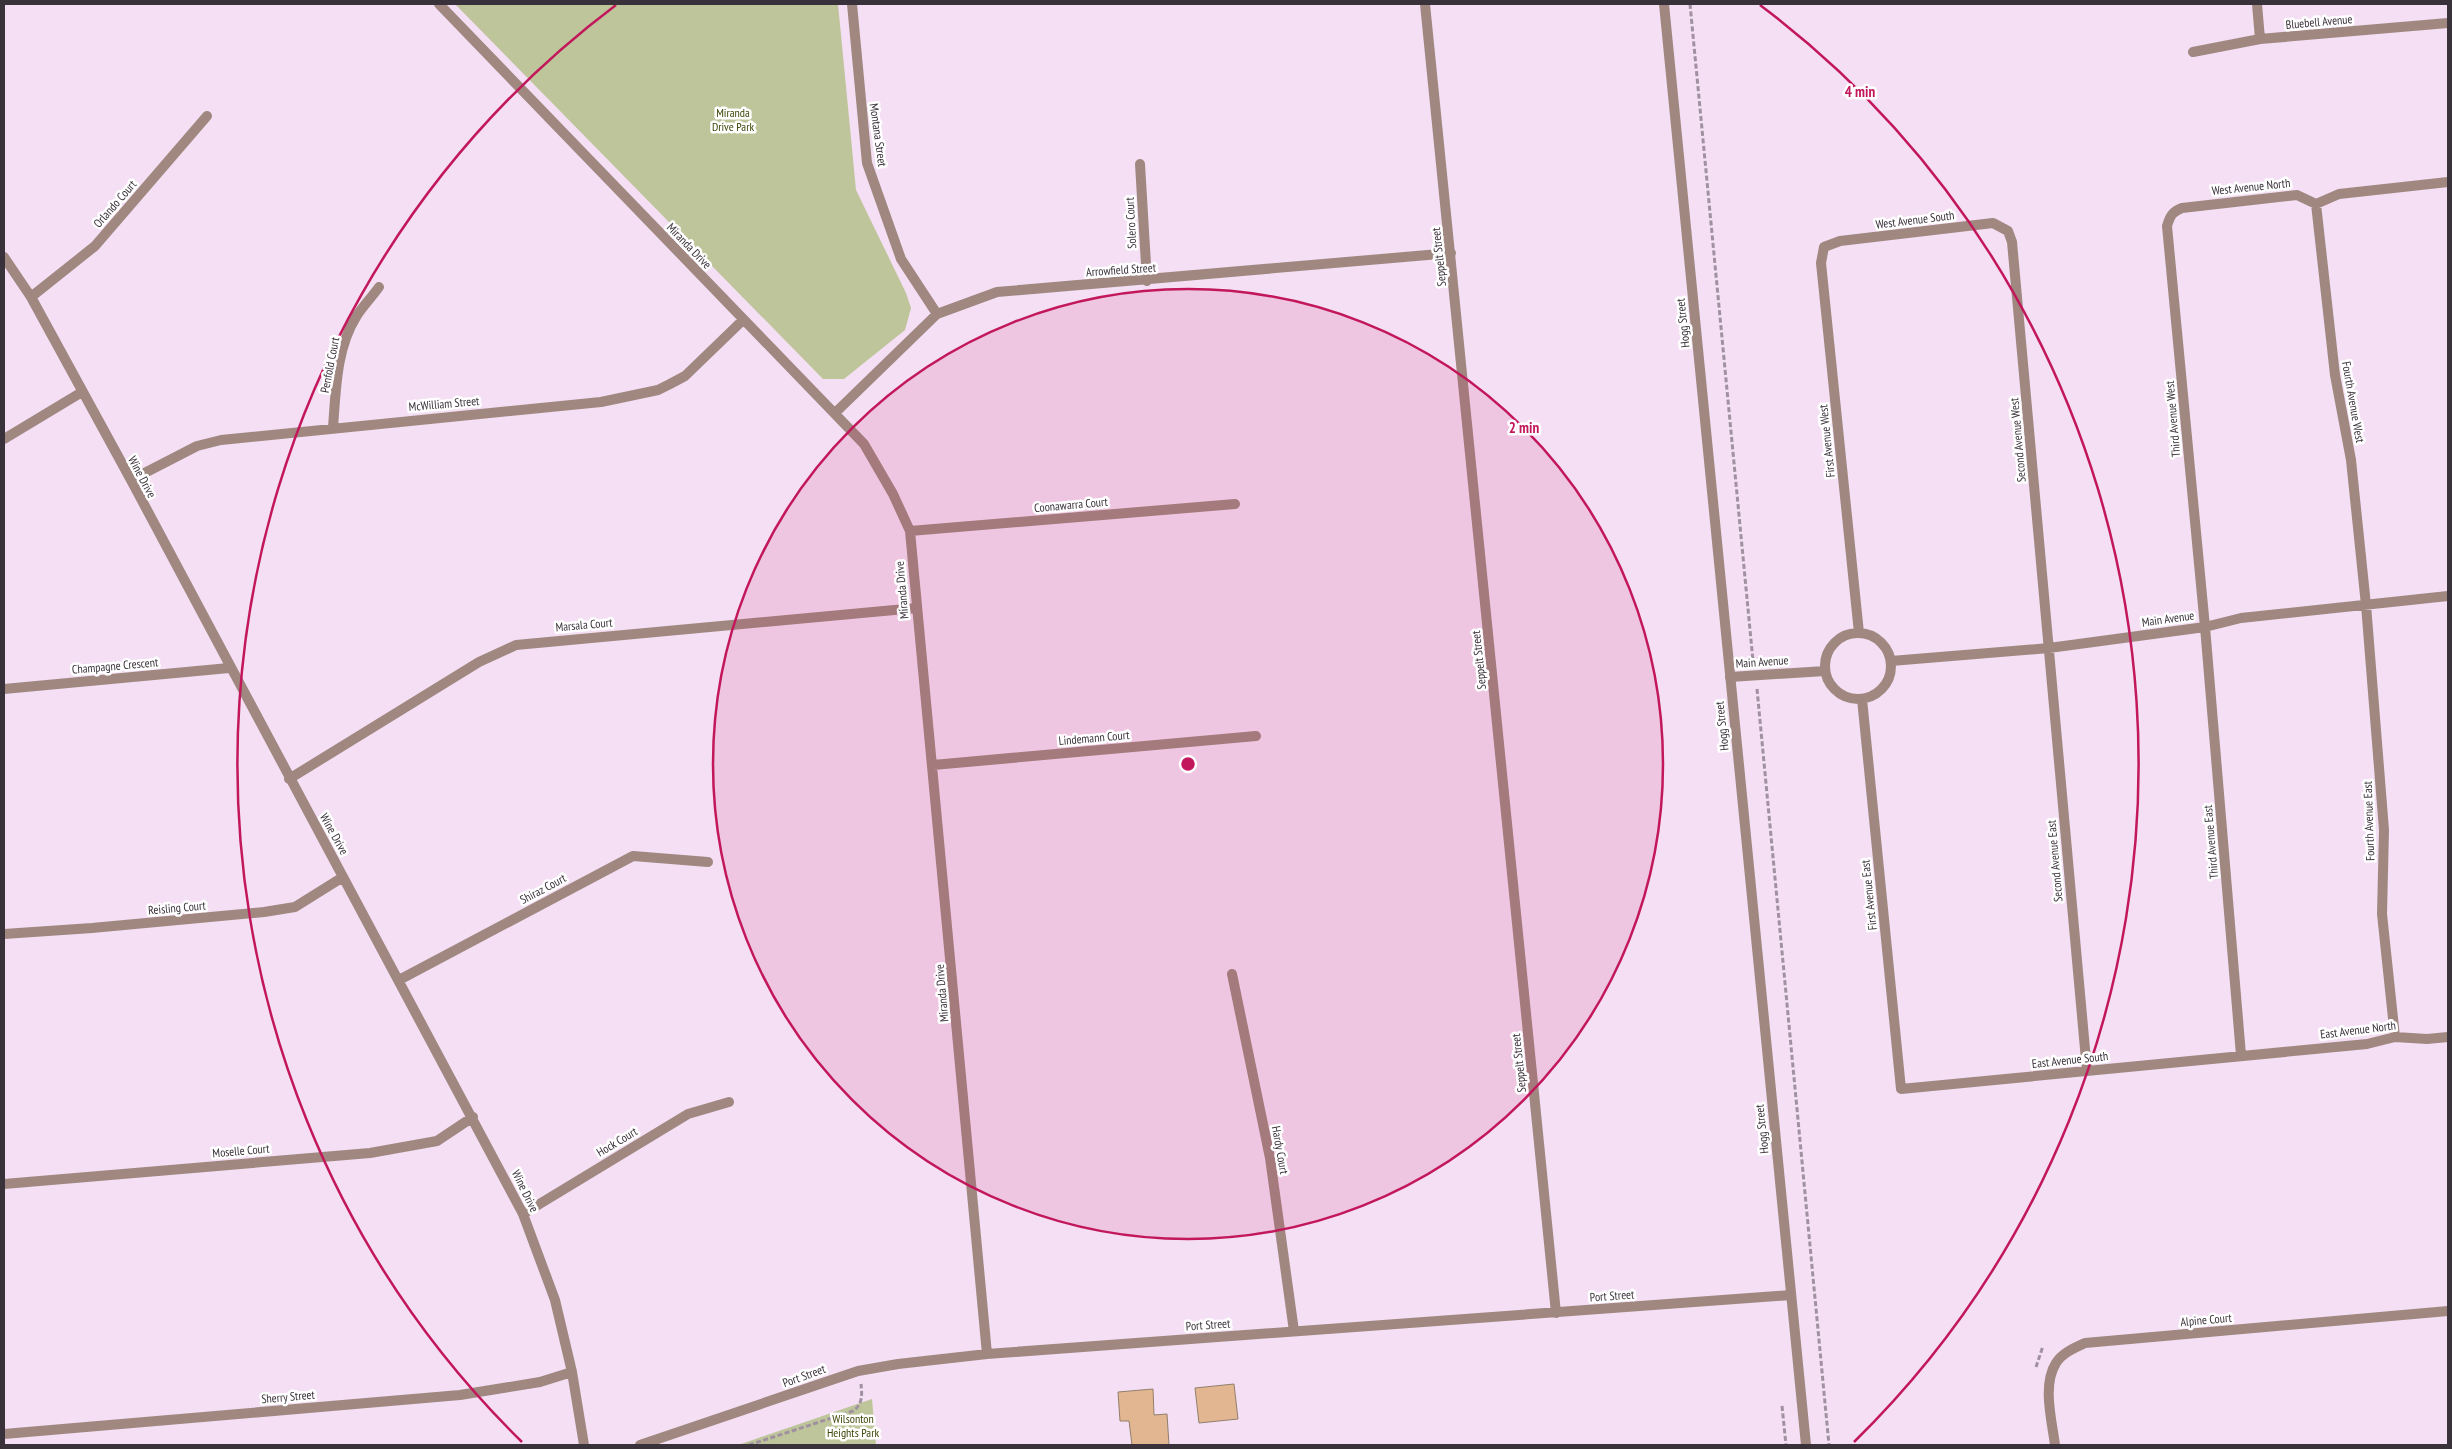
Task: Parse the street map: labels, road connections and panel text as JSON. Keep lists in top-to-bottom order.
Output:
{
  "streets": {
    "street": [
      "Bluebell Avenue",
      "Montana Street",
      "West Avenue North",
      "Orlando Court",
      "West Avenue South",
      "Solero Court",
      "Miranda Drive",
      "Seppelt Street",
      "Arrowfield Street",
      "Hogg Street",
      "Penfold Court",
      "Fourth Avenue West",
      "McWilliam Street",
      "Third Avenue West",
      "Second Avenue West",
      "First Avenue West",
      "Wine Drive",
      "Coonawarra Court",
      "Main Avenue",
      "Marsala Court",
      "Champagne Crescent",
      "Lindemann Court",
      "Fourth Avenue East",
      "Third Avenue East",
      "Second Avenue East",
      "Shiraz Court",
      "First Avenue East",
      "Reisling Court",
      "East Avenue North",
      "East Avenue South",
      "Hock Court",
      "Hardy Court",
      "Moselle Court",
      "Port Street",
      "Alpine Court",
      "Sherry Street"
    ]
  },
  "crossings": [
    ["Montana Street", "Arrowfield Street"],
    ["West Avenue North", "Fourth Avenue West"],
    ["West Avenue North", "Third Avenue West"],
    ["Orlando Court", "Wine Drive"],
    ["West Avenue South", "Second Avenue West"],
    ["West Avenue South", "First Avenue West"],
    ["Solero Court", "Arrowfield Street"],
    ["Miranda Drive", "Arrowfield Street"],
    ["Miranda Drive", "McWilliam Street"],
    ["Miranda Drive", "Coonawarra Court"],
    ["Miranda Drive", "Marsala Court"],
    ["Miranda Drive", "Lindemann Court"],
    ["Miranda Drive", "Port Street"],
    ["Seppelt Street", "Arrowfield Street"],
    ["Seppelt Street", "Port Street"],
    ["Hogg Street", "Main Avenue"],
    ["Hogg Street", "Port Street"],
    ["Penfold Court", "McWilliam Street"],
    ["Fourth Avenue West", "Main Avenue"],
    ["Fourth Avenue West", "Fourth Avenue East"],
    ["McWilliam Street", "Wine Drive"],
    ["Third Avenue West", "Main Avenue"],
    ["Third Avenue West", "Third Avenue East"],
    ["Second Avenue West", "Main Avenue"],
    ["Second Avenue West", "Second Avenue East"],
    ["First Avenue West", "Main Avenue"],
    ["First Avenue West", "First Avenue East"],
    ["Wine Drive", "Marsala Court"],
    ["Wine Drive", "Champagne Crescent"],
    ["Wine Drive", "Shiraz Court"],
    ["Wine Drive", "Reisling Court"],
    ["Wine Drive", "Hock Court"],
    ["Wine Drive", "Moselle Court"],
    ["Wine Drive", "Sherry Street"],
    ["Main Avenue", "Fourth Avenue East"],
    ["Main Avenue", "Third Avenue East"],
    ["Main Avenue", "Second Avenue East"],
    ["Main Avenue", "First Avenue East"],
    ["Fourth Avenue East", "East Avenue North"],
    ["Third Avenue East", "East Avenue North"],
    ["Third Avenue East", "East Avenue South"],
    ["Second Avenue East", "East Avenue South"],
    ["First Avenue East", "East Avenue South"],
    ["East Avenue North", "East Avenue South"],
    ["Hardy Court", "Port Street"]
  ],
  "parks": ["Miranda Drive Park", "Wilsonton Heights Park"],
  "rings": ["4 min", "2 min"]
}
